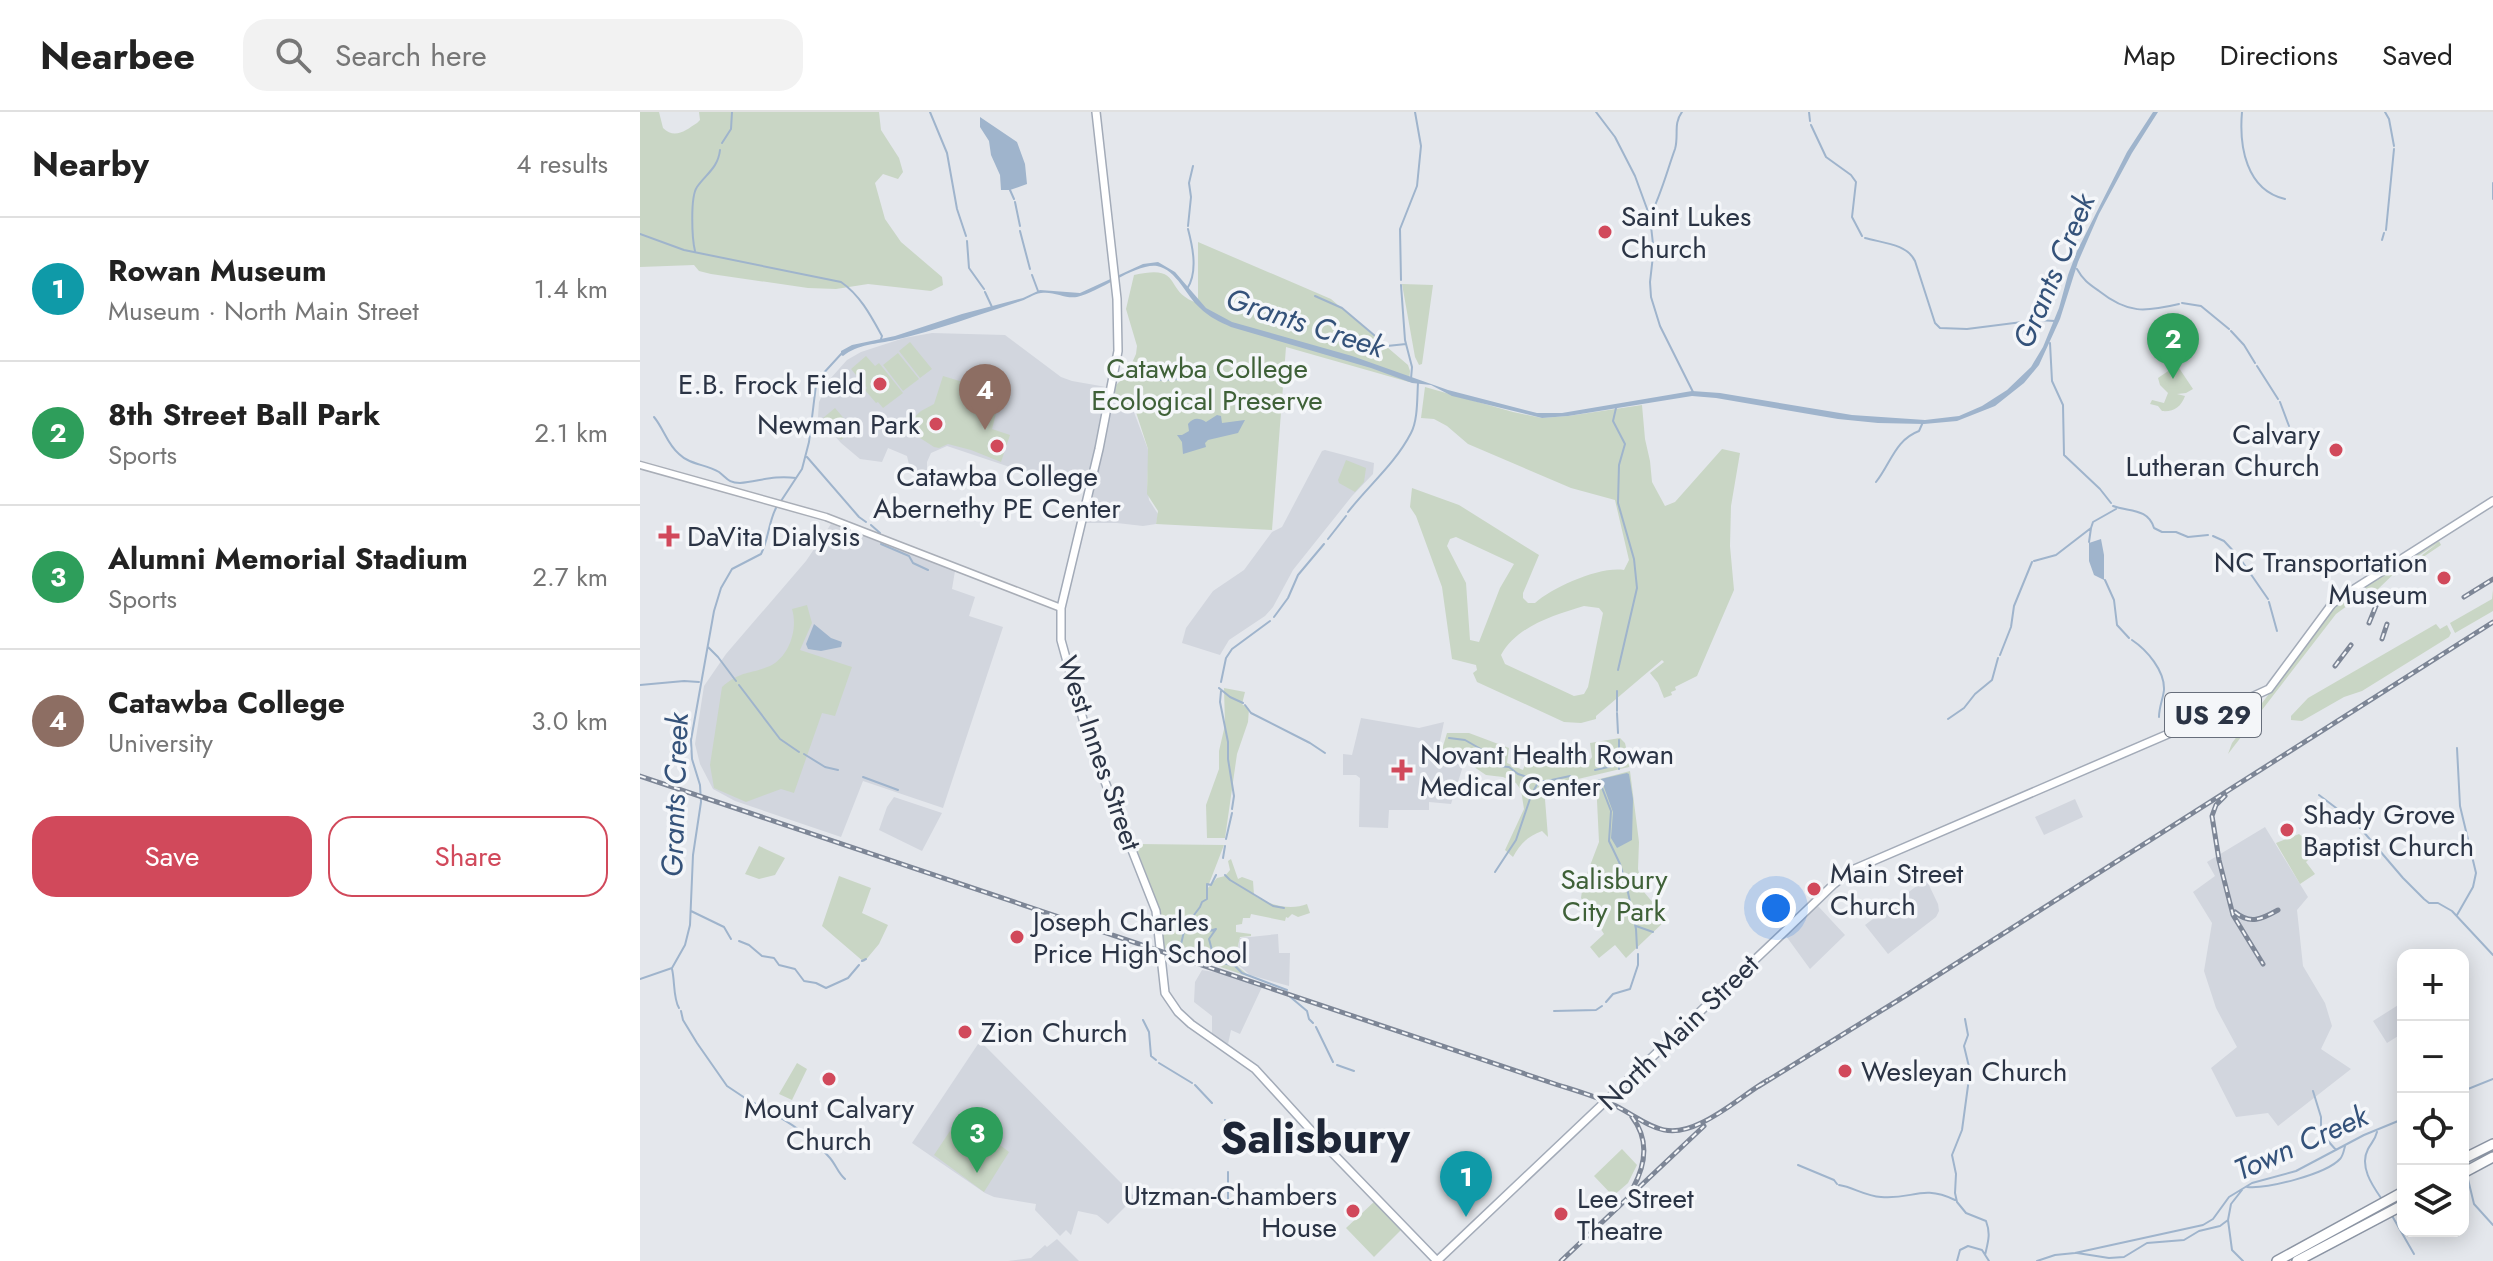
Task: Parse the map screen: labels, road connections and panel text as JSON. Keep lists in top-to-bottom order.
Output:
{
  "streets": {
    "main road": ["US 29", "West Innes Street", "North Main Street"]
  },
  "crossings": [
    ["West Innes Street", "North Main Street"]
  ],
  "districts": ["Salisbury"],
  "water": ["Grants Creek", "Town Creek"],
  "parks": ["Catawba College Ecological Preserve", "Salisbury City Park"],
  "places": {
    "other": [
      "Saint Lukes Church",
      "E.B. Frock Field",
      "Newman Park",
      "Catawba College Abernethy PE Center",
      "Calvary Lutheran Church",
      "NC Transportation Museum",
      "Shady Grove Baptist Church",
      "Main Street Church",
      "Joseph Charles Price High School",
      "Zion Church",
      "Wesleyan Church",
      "Mount Calvary Church",
      "Utzman-Chambers House",
      "Lee Street Theatre"
    ],
    "health": ["DaVita Dialysis", "Novant Health Rowan Medical Center"]
  },
  "page": {
    "header": "Nearbee",
    "search": "Search here",
    "nav": ["Map", "Directions", "Saved"],
    "heading": ["Nearby", "4 results"],
    "list": [
      {
        "mark": "1",
        "name": "Rowan Museum",
        "note": "Museum · North Main Street",
        "value": "1.4 km"
      },
      {
        "mark": "2",
        "name": "8th Street Ball Park",
        "note": "Sports",
        "value": "2.1 km"
      },
      {
        "mark": "3",
        "name": "Alumni Memorial Stadium",
        "note": "Sports",
        "value": "2.7 km"
      },
      {
        "mark": "4",
        "name": "Catawba College",
        "note": "University",
        "value": "3.0 km"
      }
    ],
    "pins": [
      "2",
      "4",
      "3",
      "1"
    ],
    "buttons": ["Save", "Share"],
    "map_buttons": ["+", "−"]
  }
}
